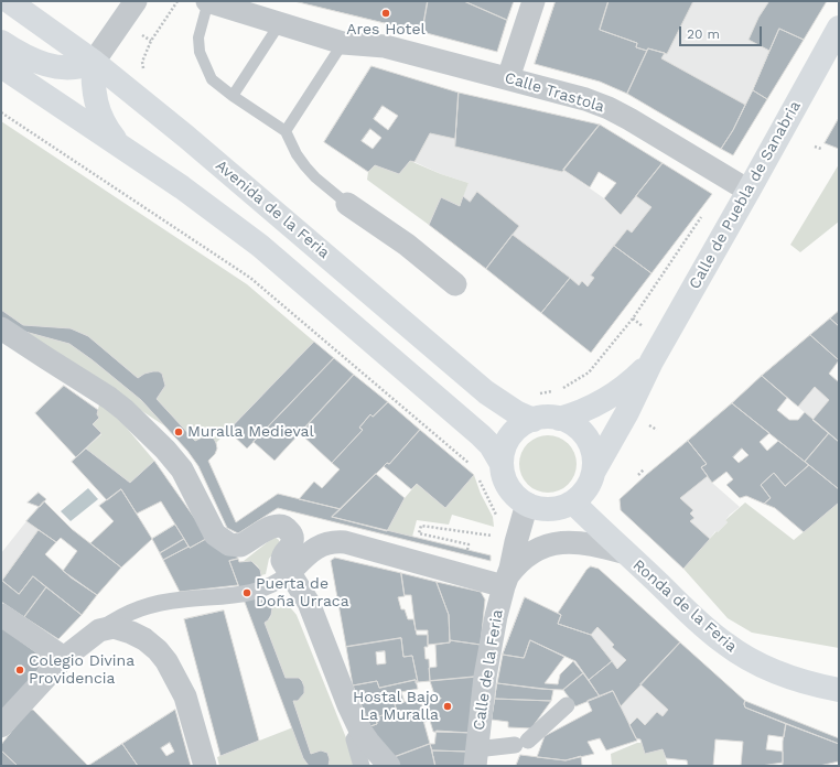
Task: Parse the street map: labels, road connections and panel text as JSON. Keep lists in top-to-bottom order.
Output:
{
  "streets": {
    "main road": ["Calle de Puebla de Sanabria", "Avenida de la Feria", "Ronda de la Feria"],
    "street": ["Calle Trastola", "Calle de la Feria"]
  },
  "crossings": [
    ["Calle Trastola", "Calle de Puebla de Sanabria"],
    ["Calle de Puebla de Sanabria", "Avenida de la Feria"],
    ["Calle de Puebla de Sanabria", "Ronda de la Feria"],
    ["Calle de Puebla de Sanabria", "Calle de la Feria"],
    ["Avenida de la Feria", "Ronda de la Feria"],
    ["Avenida de la Feria", "Calle de la Feria"],
    ["Ronda de la Feria", "Calle de la Feria"]
  ],
  "places": [
    "Ares Hotel",
    "Muralla Medieval",
    "Puerta de Doña Urraca",
    "Colegio Divina Providencia",
    "Hostal Bajo La Muralla"
  ],
  "scale_bar": "20 m"
}
